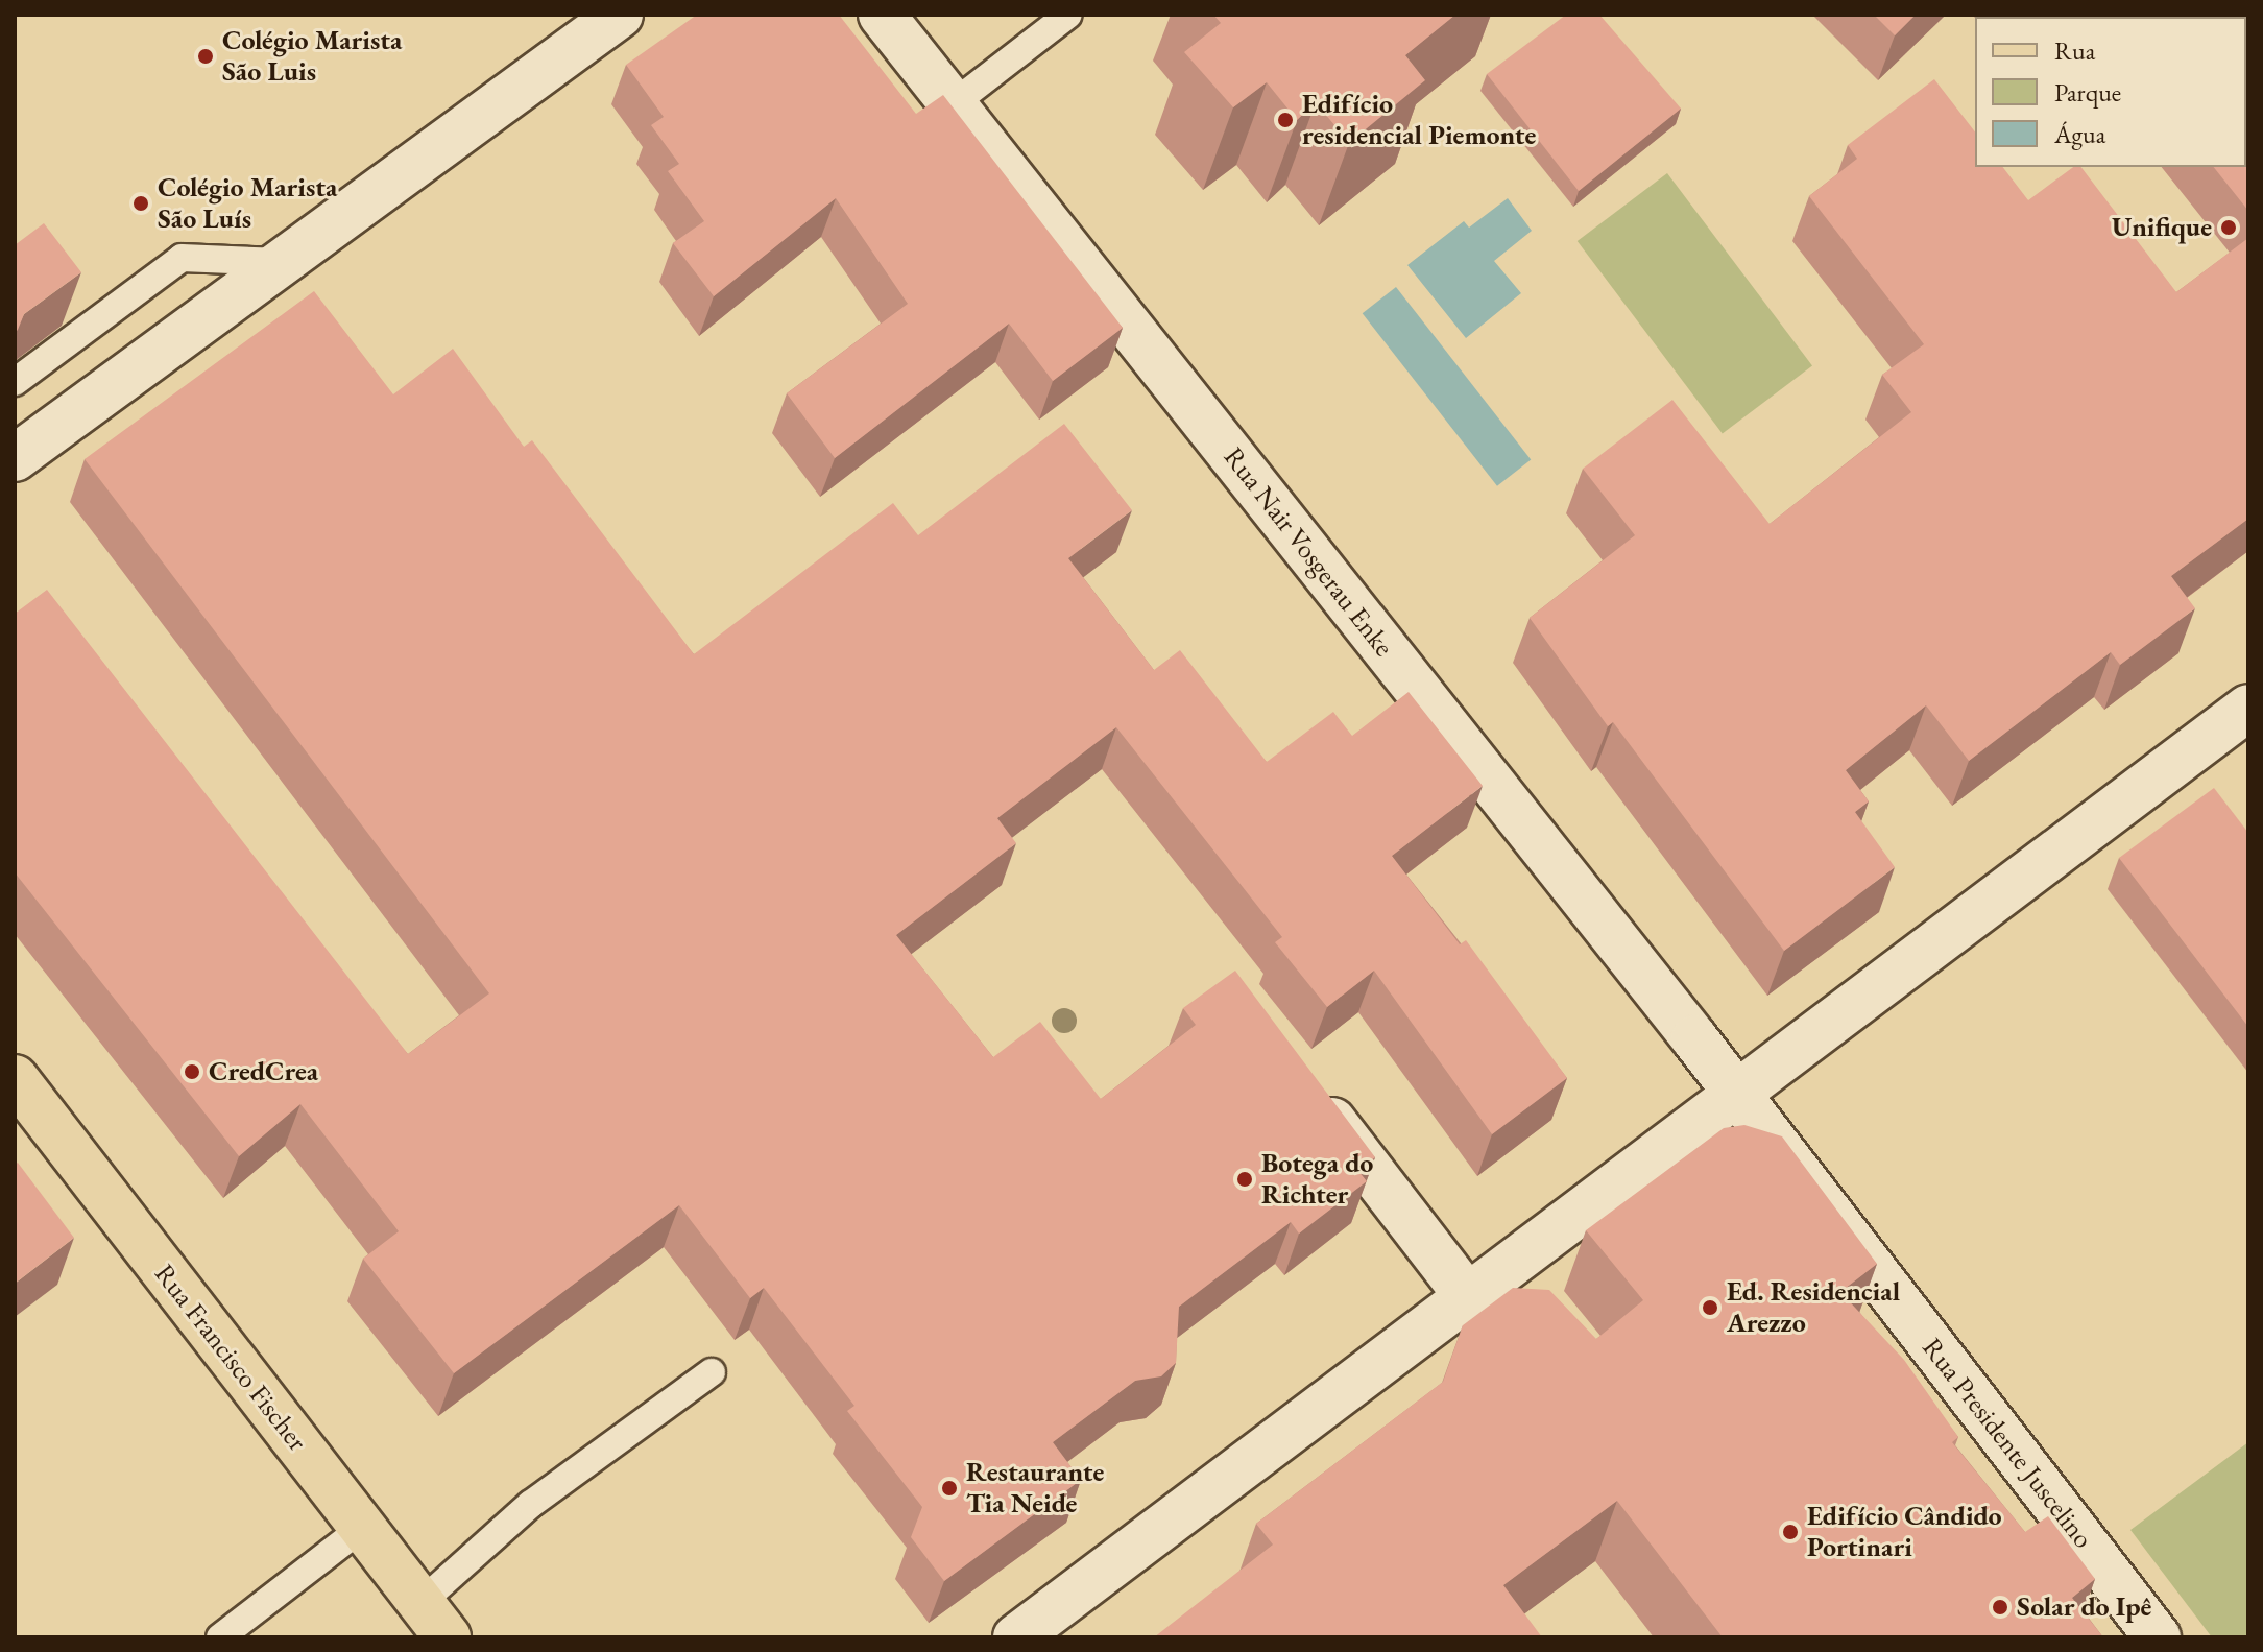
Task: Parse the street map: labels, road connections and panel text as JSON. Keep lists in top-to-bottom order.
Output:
{
  "streets": {
    "main road": ["Rua Francisco Fischer"],
    "street": ["Rua Nair Vosgerau Enke", "Rua Presidente Juscelino"]
  },
  "crossings": [
    ["Rua Nair Vosgerau Enke", "Rua Presidente Juscelino"]
  ],
  "places": [
    "Colégio Marista São Luis",
    "Edifício residencial Piemonte",
    "Colégio Marista São Luís",
    "Unifique",
    "CredCrea",
    "Botega do Richter",
    "Ed. Residencial Arezzo",
    "Restaurante Tia Neide",
    "Edifício Cândido Portinari",
    "Solar do Ipê"
  ],
  "legend": ["Rua", "Parque", "Água"]
}
